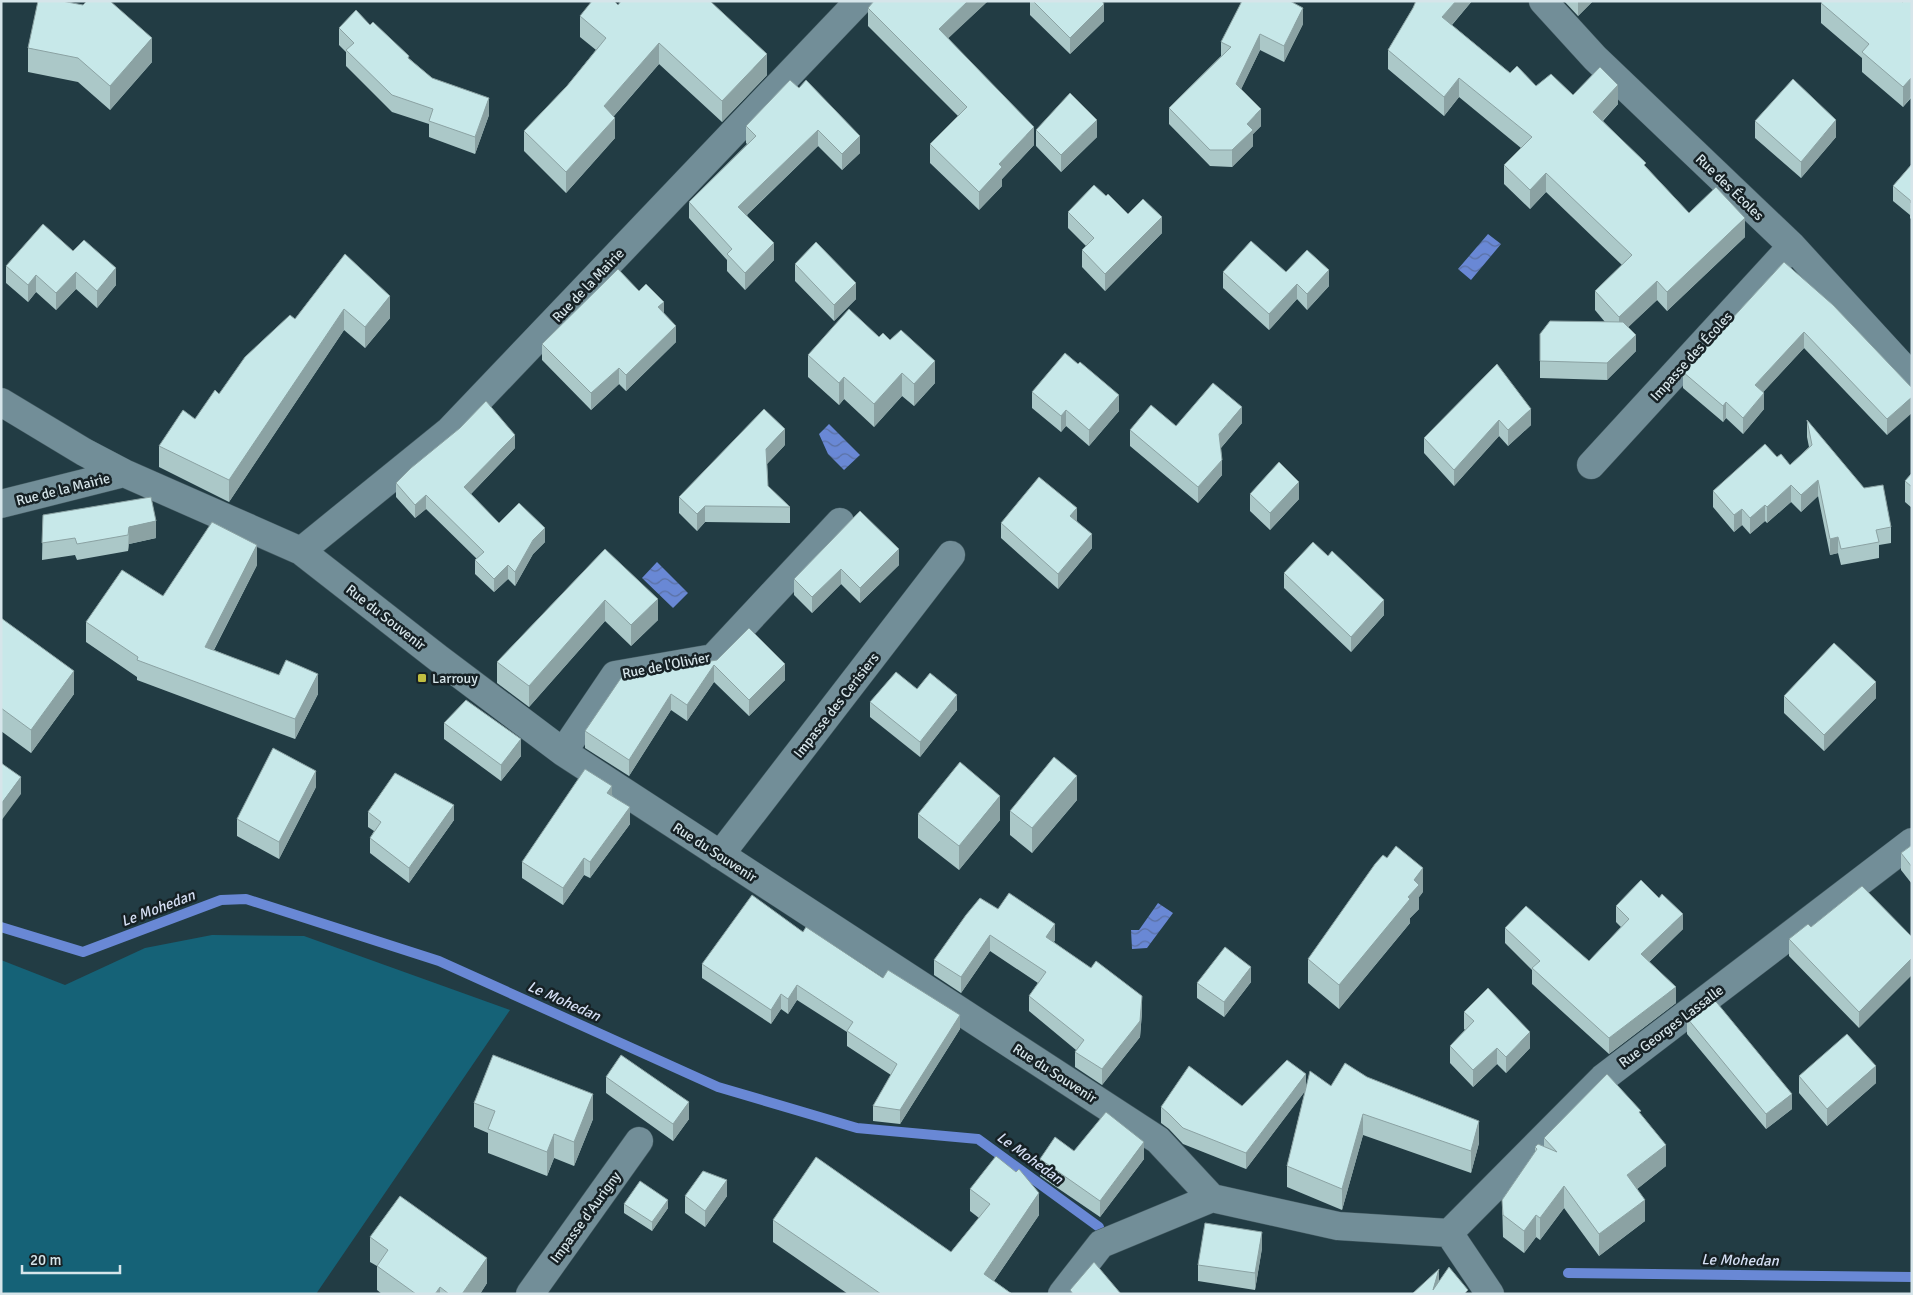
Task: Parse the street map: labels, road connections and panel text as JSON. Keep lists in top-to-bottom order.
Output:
{
  "streets": {
    "street": [
      "Rue des Écoles",
      "Rue de la Mairie",
      "Impasse des Écoles",
      "Rue du Souvenir",
      "Rue de l'Olivier",
      "Impasse des Cerisiers",
      "Rue Georges Lassalle",
      "Impasse d'Aurigny"
    ]
  },
  "crossings": [
    ["Rue des Écoles", "Impasse des Écoles"],
    ["Rue de la Mairie", "Rue du Souvenir"],
    ["Rue du Souvenir", "Rue de l'Olivier"],
    ["Rue du Souvenir", "Impasse des Cerisiers"]
  ],
  "water": ["Le Mohedan"],
  "places": {
    "transit": ["Larrouy"]
  },
  "scale_bar": "20 m"
}
